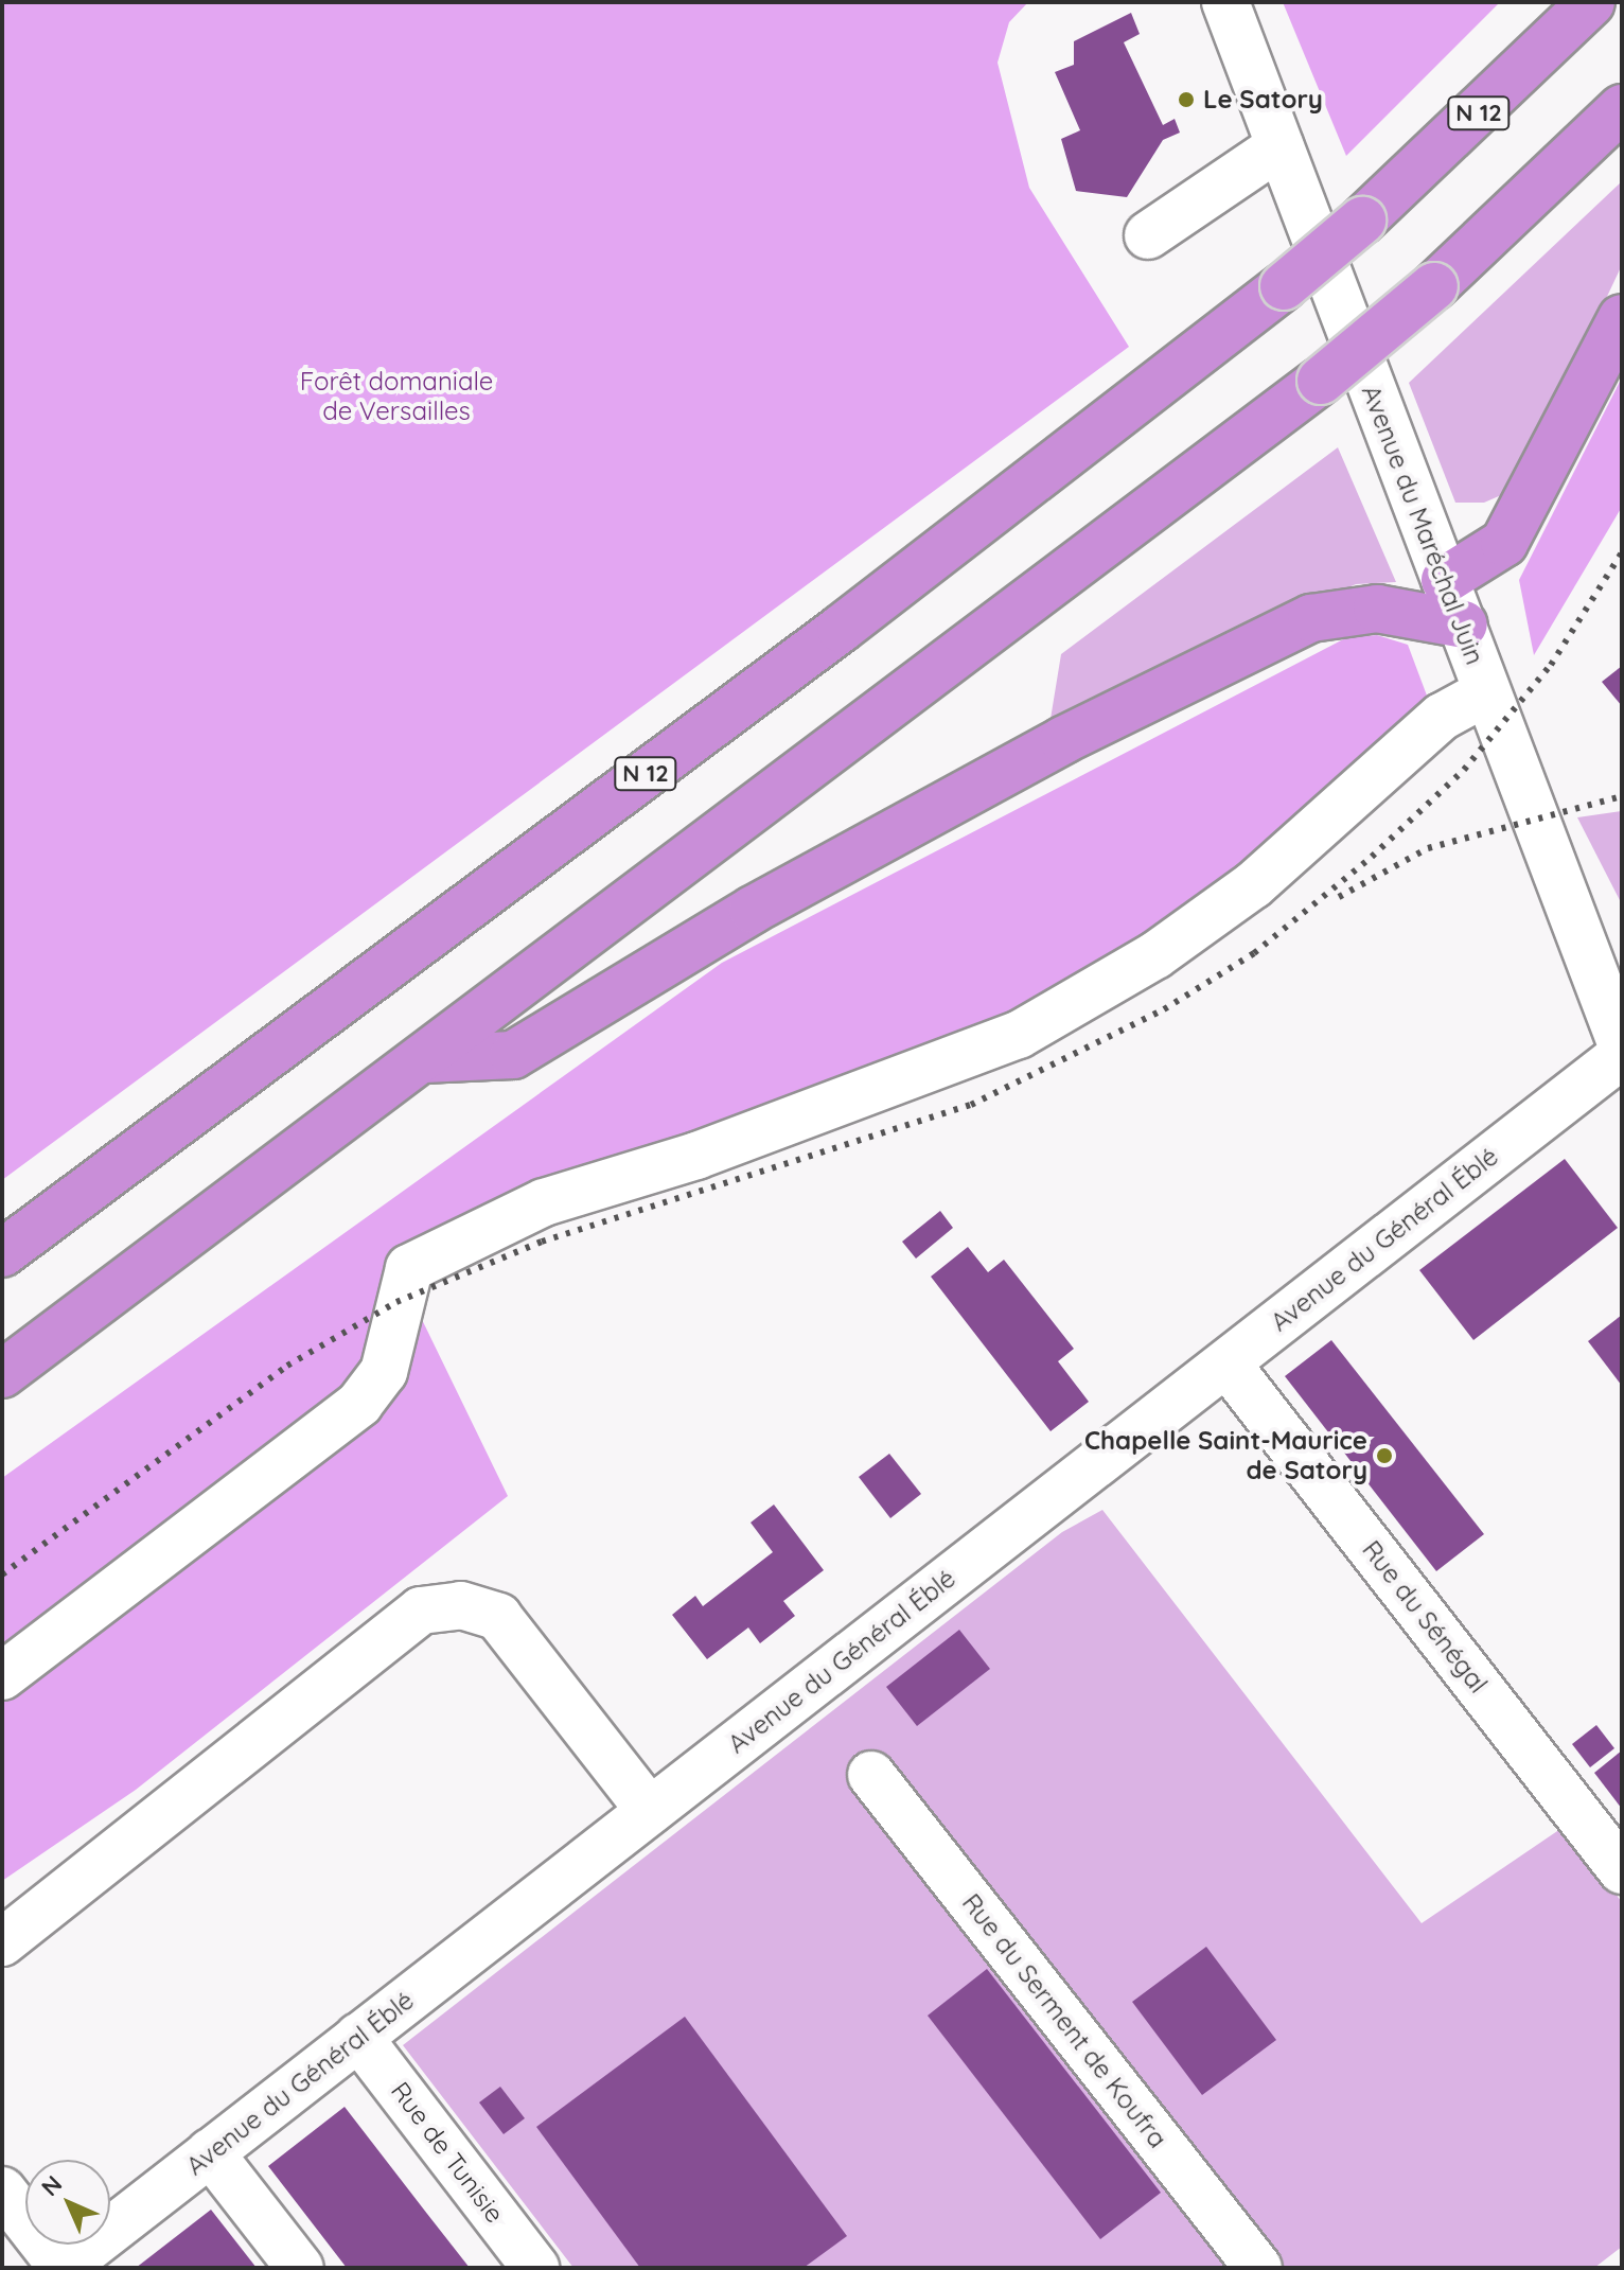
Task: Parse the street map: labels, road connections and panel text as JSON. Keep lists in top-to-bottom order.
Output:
{
  "streets": {
    "highway": ["N 12"],
    "street": [
      "Avenue du Maréchal Juin",
      "Avenue du Général Éblé",
      "Rue du Sénégal",
      "Rue du Serment de Koufra",
      "Rue de Tunisie"
    ]
  },
  "crossings": [
    ["Avenue du Général Éblé", "Rue du Sénégal"],
    ["Avenue du Général Éblé", "Rue de Tunisie"]
  ],
  "parks": ["Forêt domaniale de Versailles"],
  "places": ["Le Satory", "Chapelle Saint-Maurice de Satory"],
  "north": "top left"
}
